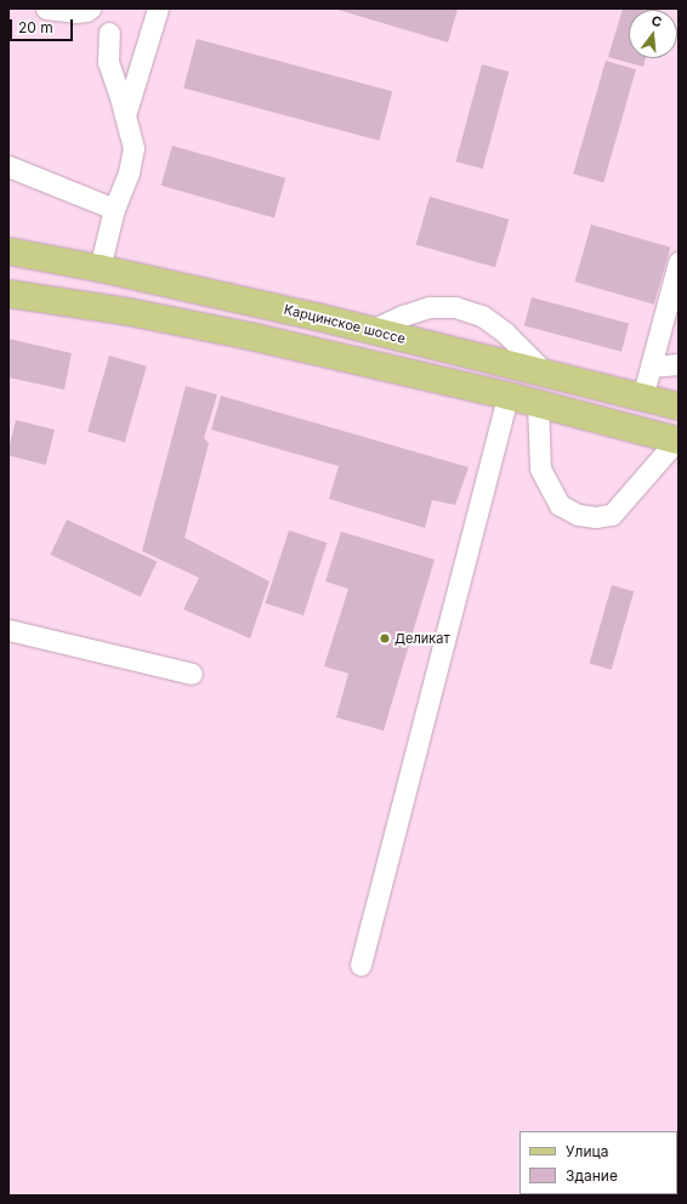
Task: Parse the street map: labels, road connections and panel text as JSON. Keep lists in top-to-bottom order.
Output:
{
  "streets": {
    "main road": ["Карцинское шоссе"]
  },
  "places": ["Деликат"],
  "legend": ["Улица", "Здание"],
  "scale_bar": "20 m",
  "north": "top"
}
